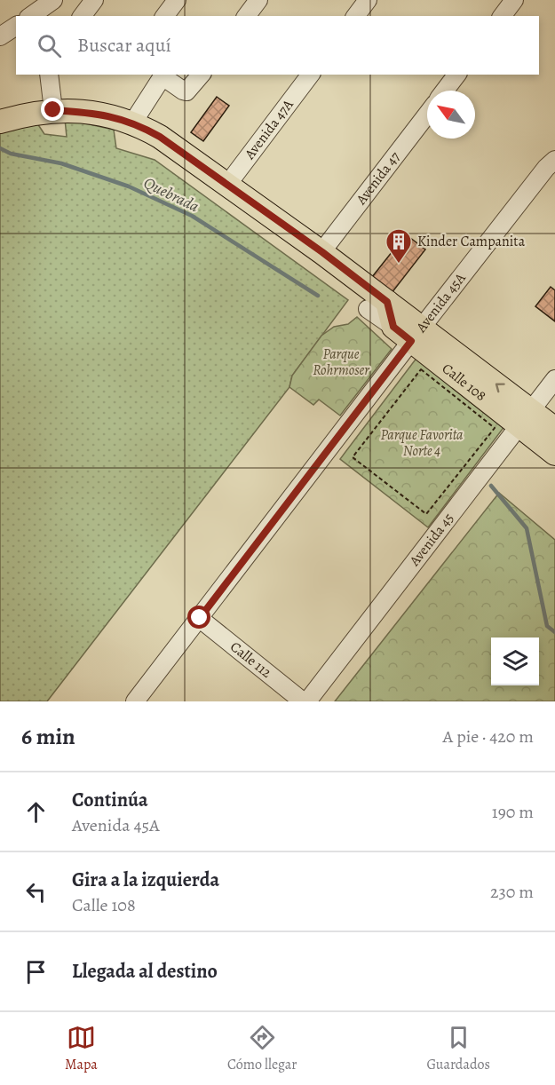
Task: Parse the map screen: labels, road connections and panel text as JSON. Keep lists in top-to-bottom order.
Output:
{
  "streets": {
    "main road": ["Calle 108"],
    "street": [
      "Avenida 47A",
      "Avenida 47",
      "Avenida 45A",
      "Avenida 45",
      "Calle 112"
    ]
  },
  "crossings": [
    ["Avenida 47A", "Calle 108"],
    ["Avenida 47", "Calle 108"],
    ["Avenida 45A", "Calle 108"],
    ["Avenida 45A", "Calle 112"],
    ["Calle 108", "Avenida 45"]
  ],
  "water": ["Quebrada"],
  "parks": ["Parque Rohrmoser", "Parque Favorita Norte 4"],
  "places": {
    "building": ["Kinder Campanita"]
  },
  "north": "top left",
  "page": {
    "search": "Buscar aquí",
    "heading": ["6 min", "A pie · 420 m"],
    "list": [
      ["Continúa", "Avenida 45A", "190 m"],
      ["Gira a la izquierda", "Calle 108", "230 m"],
      "Llegada al destino"
    ],
    "nav": ["Mapa", "Cómo llegar", "Guardados"]
  }
}
